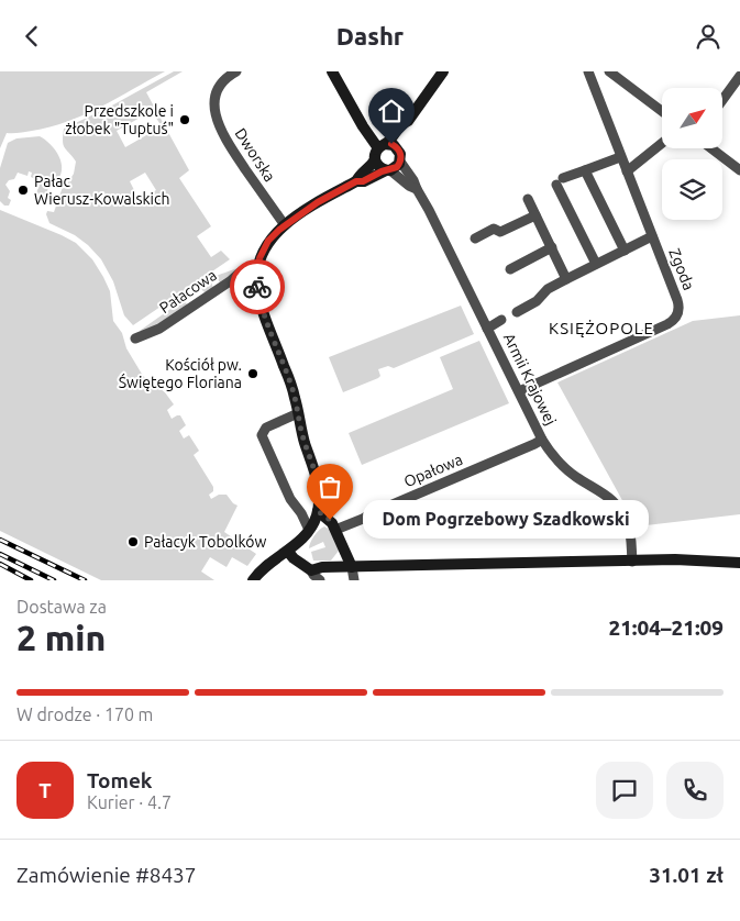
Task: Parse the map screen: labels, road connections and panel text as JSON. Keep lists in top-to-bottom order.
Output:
{
  "streets": {
    "street": [
      "Dworska",
      "Zgoda",
      "Pałacowa",
      "Armii Krajowej",
      "Opałowa"
    ]
  },
  "crossings": [
    ["Zgoda", "Armii Krajowej"],
    ["Armii Krajowej", "Opałowa"]
  ],
  "districts": ["KSIĘŻOPOLE"],
  "places": [
    "Przedszkole i żłobek \"Tuptuś\"",
    "Pałac Wierusz-Kowalskich",
    "Kościół pw. Świętego Floriana",
    "Dom Pogrzebowy Szadkowski",
    "Pałacyk Tobolków"
  ],
  "north": "top right",
  "page": {
    "header": "Dashr",
    "bubble": "Dom Pogrzebowy Szadkowski",
    "heading": ["2 min", "Dostawa za", "21:04–21:09"],
    "panel": [
      "Tomek",
      "Kurier · 4.7",
      "Zamówienie #8437",
      "31.01 zł"
    ],
    "bar": "W drodze · 170 m",
    "round": "T"
  }
}
